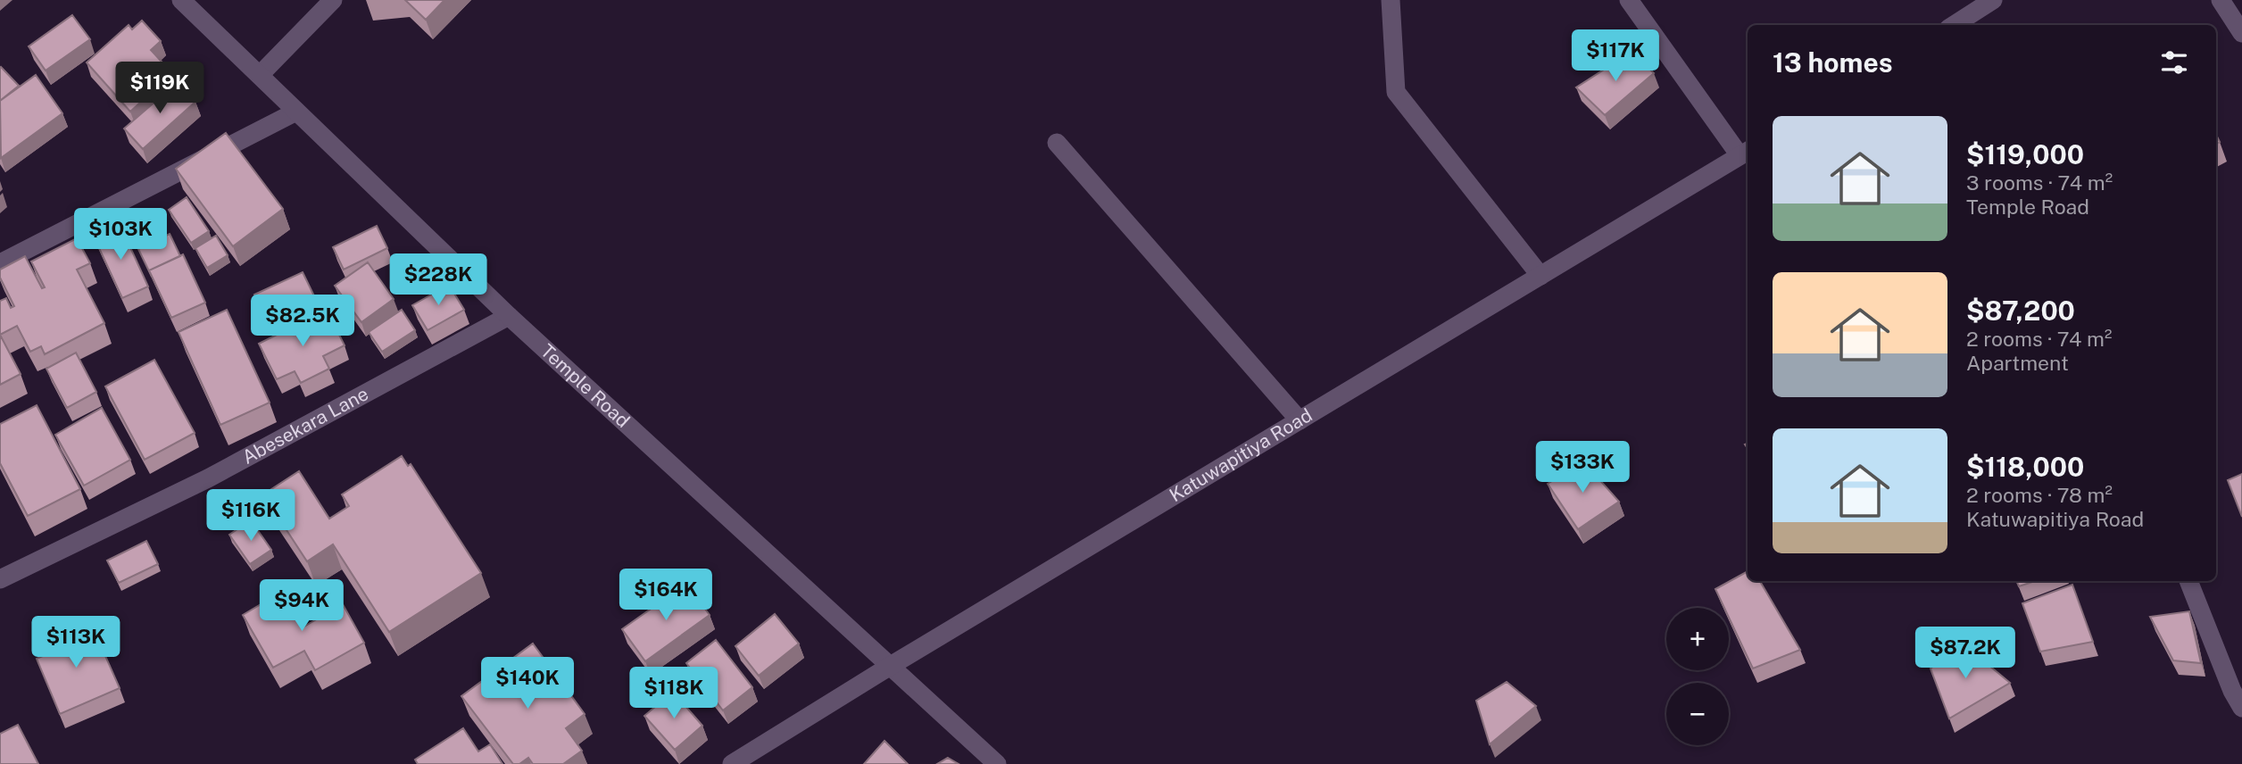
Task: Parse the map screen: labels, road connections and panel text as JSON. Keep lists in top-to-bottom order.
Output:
{
  "streets": {
    "street": ["Temple Road", "Abesekara Lane", "Katuwapitiya Road"]
  },
  "crossings": [
    ["Temple Road", "Abesekara Lane"],
    ["Temple Road", "Katuwapitiya Road"]
  ],
  "page": {
    "heading": "13 homes",
    "price": [
      "$117K",
      "$119K",
      "$103K",
      "$228K",
      "$82.5K",
      "$133K",
      "$116K",
      "$164K",
      "$94K",
      "$113K",
      "$87.2K",
      "$140K",
      "$118K"
    ],
    "list": [
      {
        "name": "$119,000",
        "note": "3 rooms · 74 m² · Temple Road"
      },
      {
        "name": "$87,200",
        "note": "2 rooms · 74 m² · Apartment"
      },
      {
        "name": "$118,000",
        "note": "2 rooms · 78 m² · Katuwapitiya Road"
      }
    ],
    "map_buttons": ["+", "−"]
  }
}
